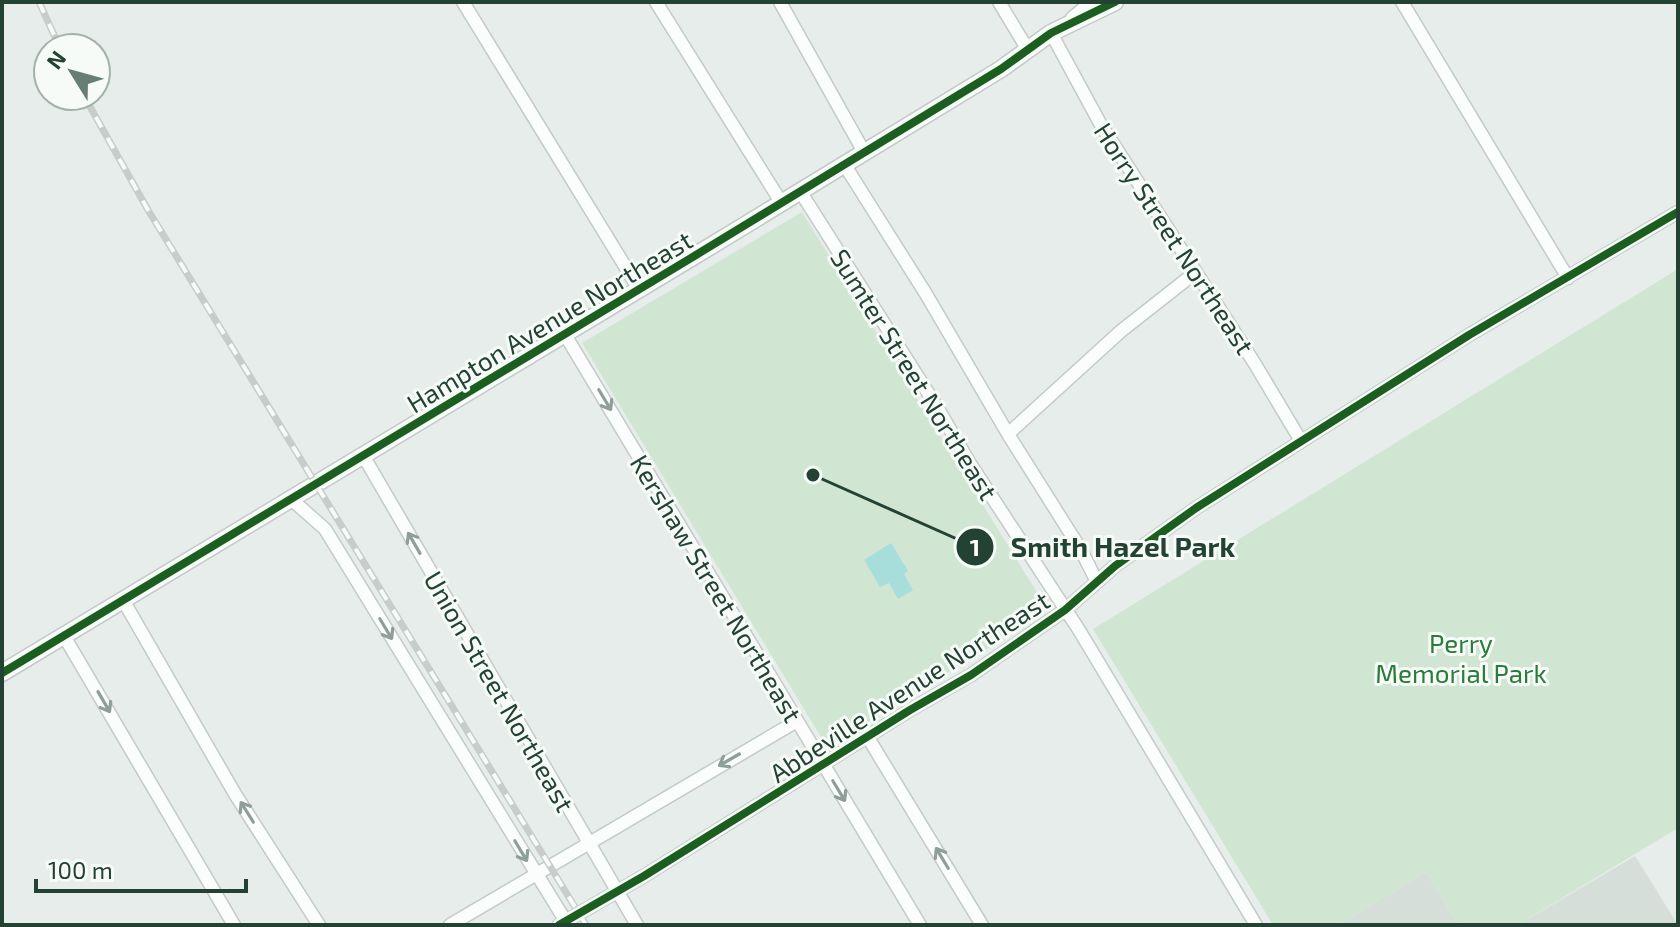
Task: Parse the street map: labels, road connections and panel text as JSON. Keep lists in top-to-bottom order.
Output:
{
  "streets": {
    "street": [
      "Horry Street Northeast",
      "Hampton Avenue Northeast",
      "Sumter Street Northeast",
      "Kershaw Street Northeast",
      "Abbeville Avenue Northeast",
      "Union Street Northeast"
    ]
  },
  "crossings": [
    ["Horry Street Northeast", "Hampton Avenue Northeast"],
    ["Horry Street Northeast", "Abbeville Avenue Northeast"],
    ["Hampton Avenue Northeast", "Sumter Street Northeast"],
    ["Hampton Avenue Northeast", "Kershaw Street Northeast"],
    ["Hampton Avenue Northeast", "Union Street Northeast"],
    ["Sumter Street Northeast", "Abbeville Avenue Northeast"],
    ["Kershaw Street Northeast", "Abbeville Avenue Northeast"],
    ["Abbeville Avenue Northeast", "Union Street Northeast"]
  ],
  "one_way": ["Kershaw Street Northeast"],
  "parks": ["Perry Memorial Park"],
  "places": ["Smith Hazel Park"],
  "scale_bar": "100 m",
  "north": "top left"
}
